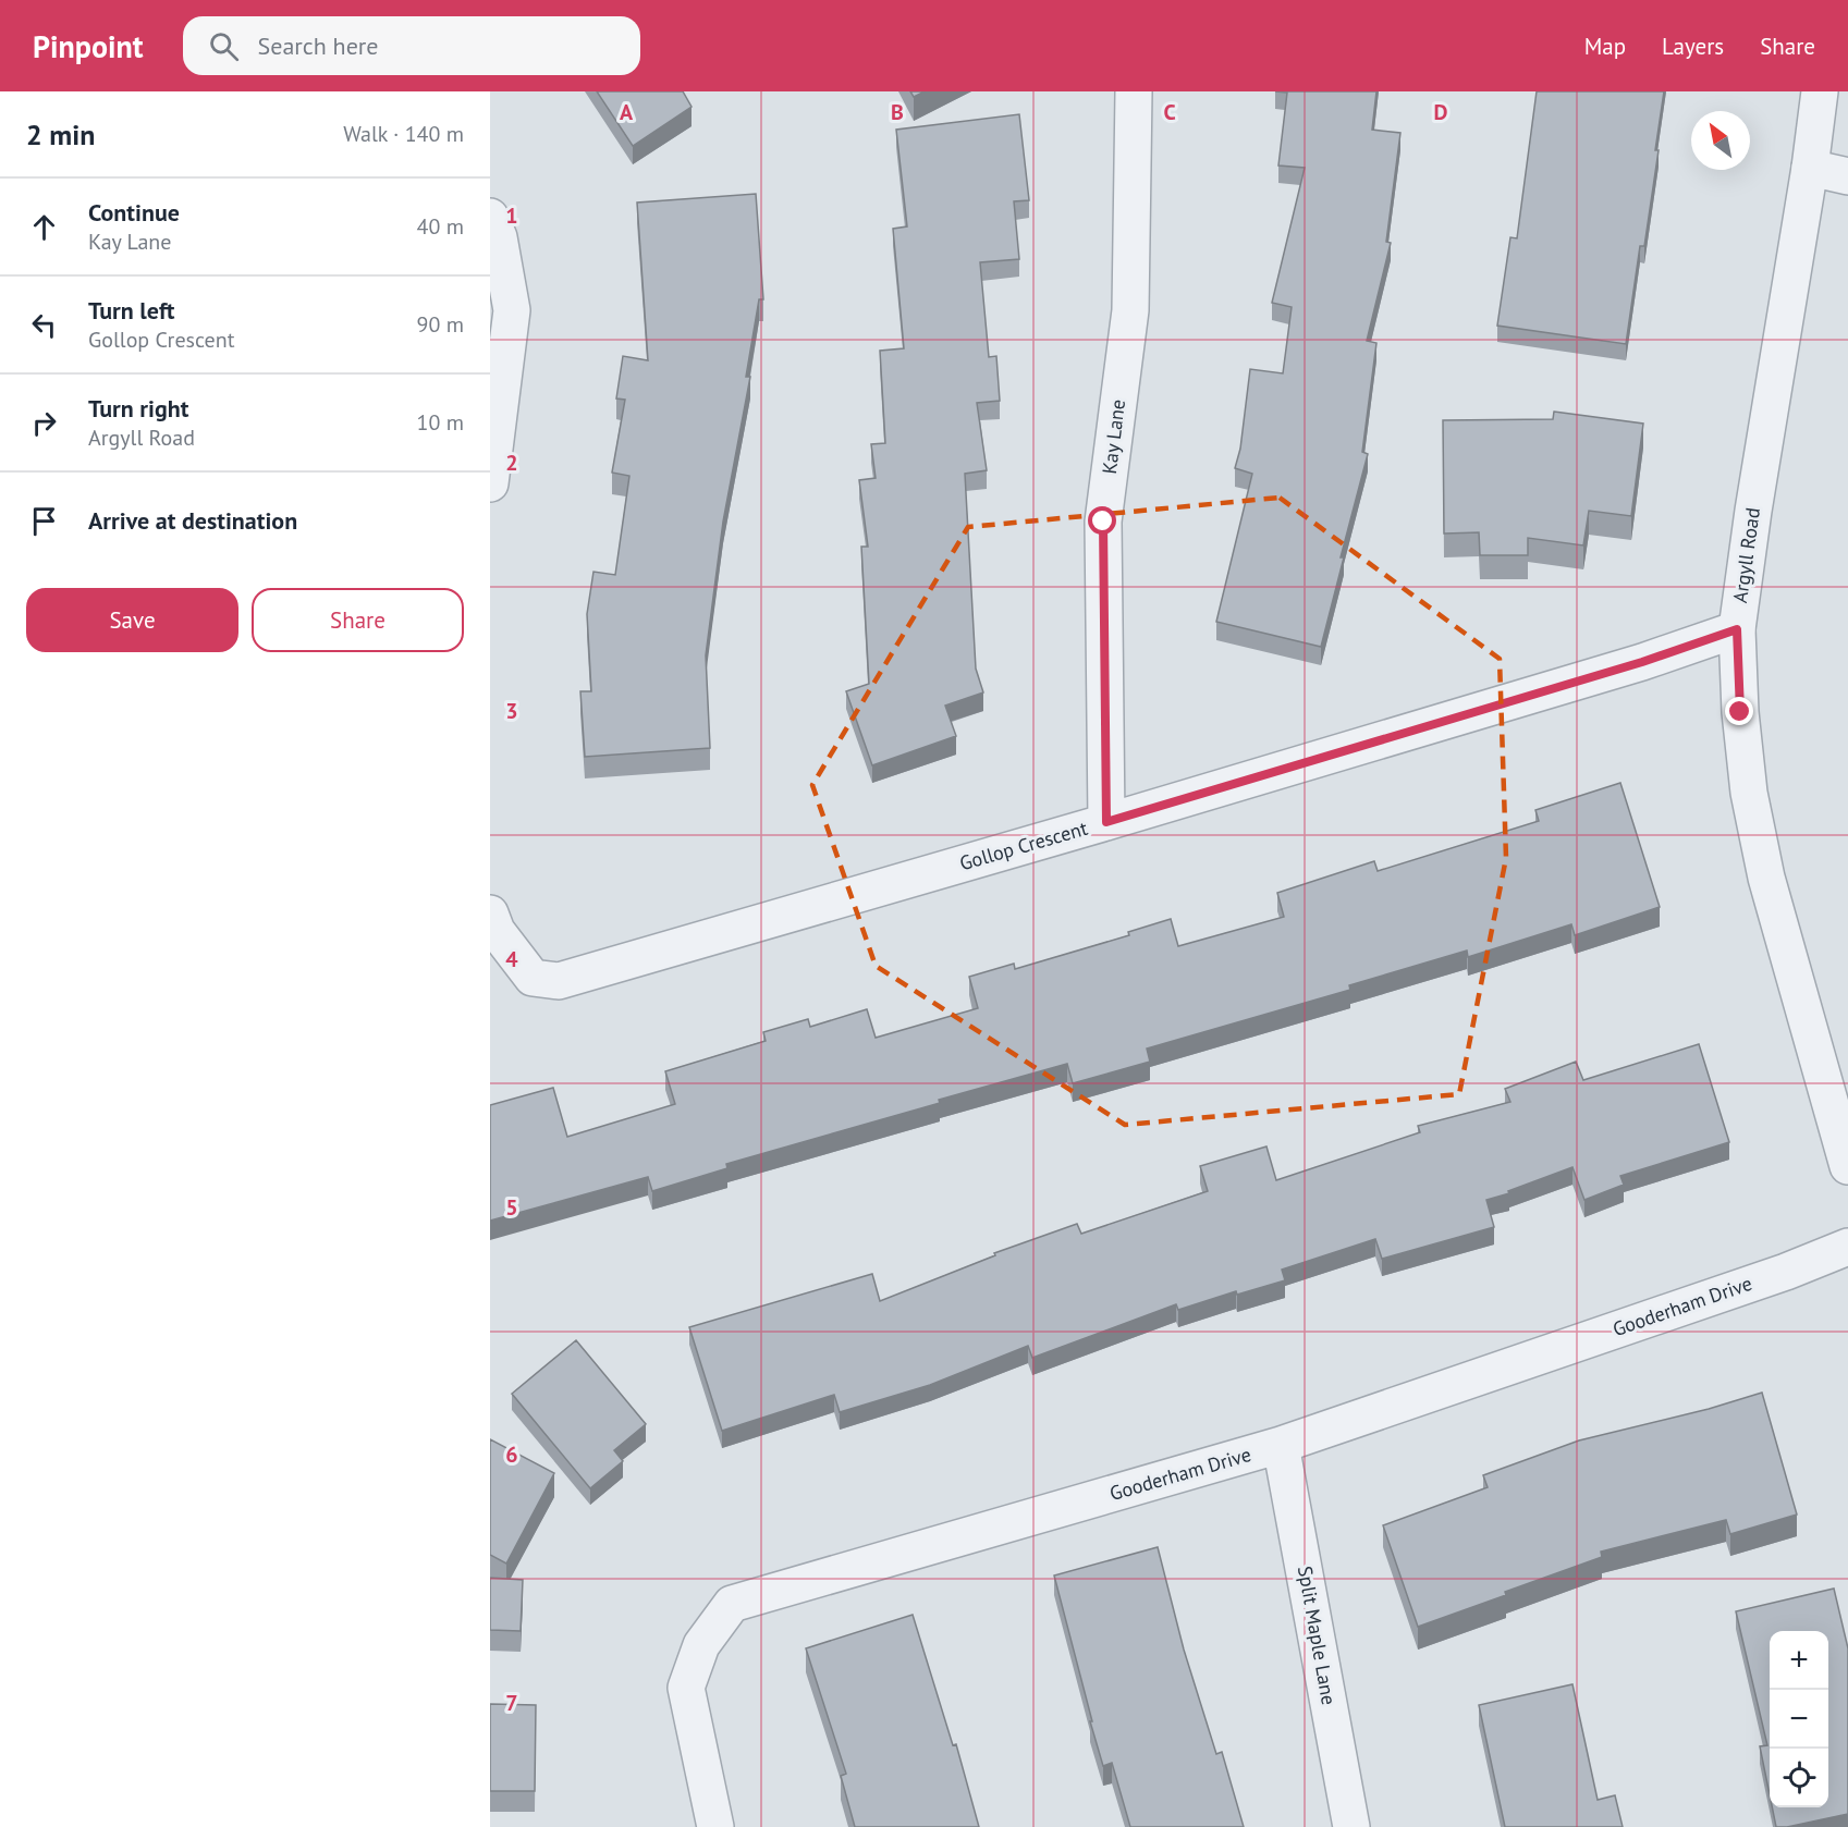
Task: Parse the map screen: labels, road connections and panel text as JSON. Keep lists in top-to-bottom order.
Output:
{
  "streets": {
    "street": [
      "Kay Lane",
      "Argyll Road",
      "Gollop Crescent",
      "Gooderham Drive",
      "Split Maple Lane"
    ]
  },
  "crossings": [
    ["Kay Lane", "Gollop Crescent"],
    ["Argyll Road", "Gollop Crescent"],
    ["Gooderham Drive", "Split Maple Lane"]
  ],
  "north": "top left",
  "page": {
    "header": "Pinpoint",
    "search": "Search here",
    "nav": ["Map", "Layers", "Share"],
    "heading": ["2 min", "Walk · 140 m"],
    "list": [
      ["Continue", "Kay Lane", "40 m"],
      ["Turn left", "Gollop Crescent", "90 m"],
      ["Turn right", "Argyll Road", "10 m"],
      "Arrive at destination"
    ],
    "buttons": ["Save", "Share"],
    "map_buttons": ["+", "−"]
  },
  "grid": {
    "columns": [
      "A",
      "B",
      "C",
      "D"
    ],
    "rows": [
      "1",
      "2",
      "3",
      "4",
      "5",
      "6",
      "7"
    ]
  }
}
